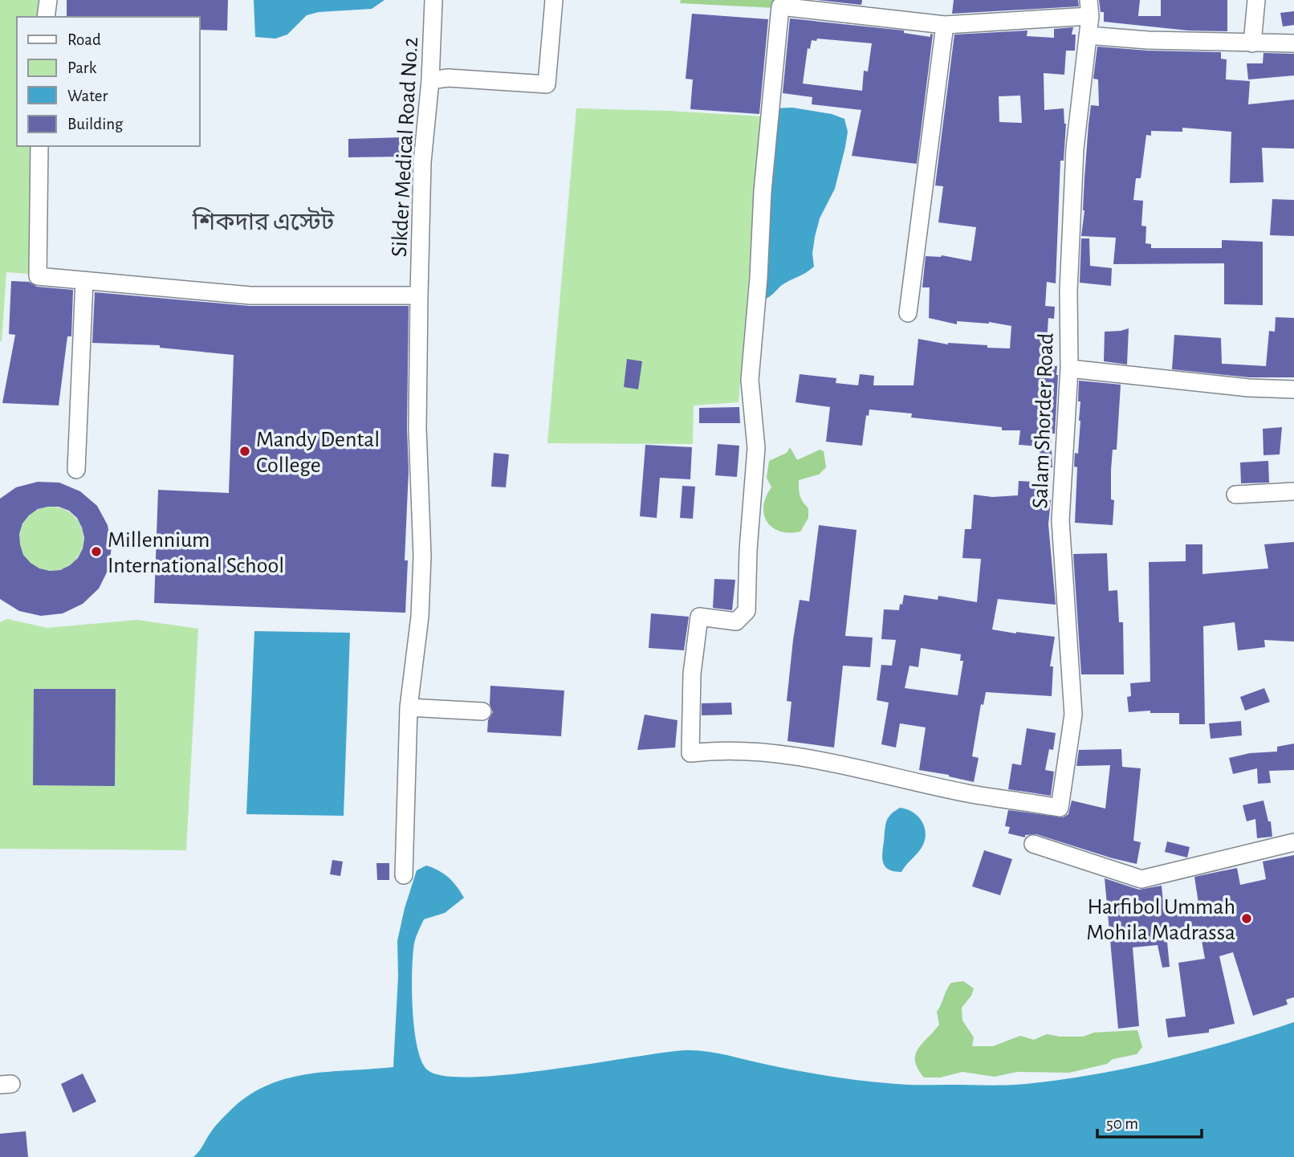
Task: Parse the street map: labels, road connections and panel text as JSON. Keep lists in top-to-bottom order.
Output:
{
  "streets": {
    "street": ["Sikder Medical Road No.2", "Salam Shorder Road"]
  },
  "districts": ["শিকদার এস্টেট"],
  "places": ["Mandy Dental College", "Millennium International School", "Harfibol Ummah Mohila Madrassa"],
  "legend": [
    "Road",
    "Park",
    "Water",
    "Building"
  ],
  "scale_bar": "50 m"
}
